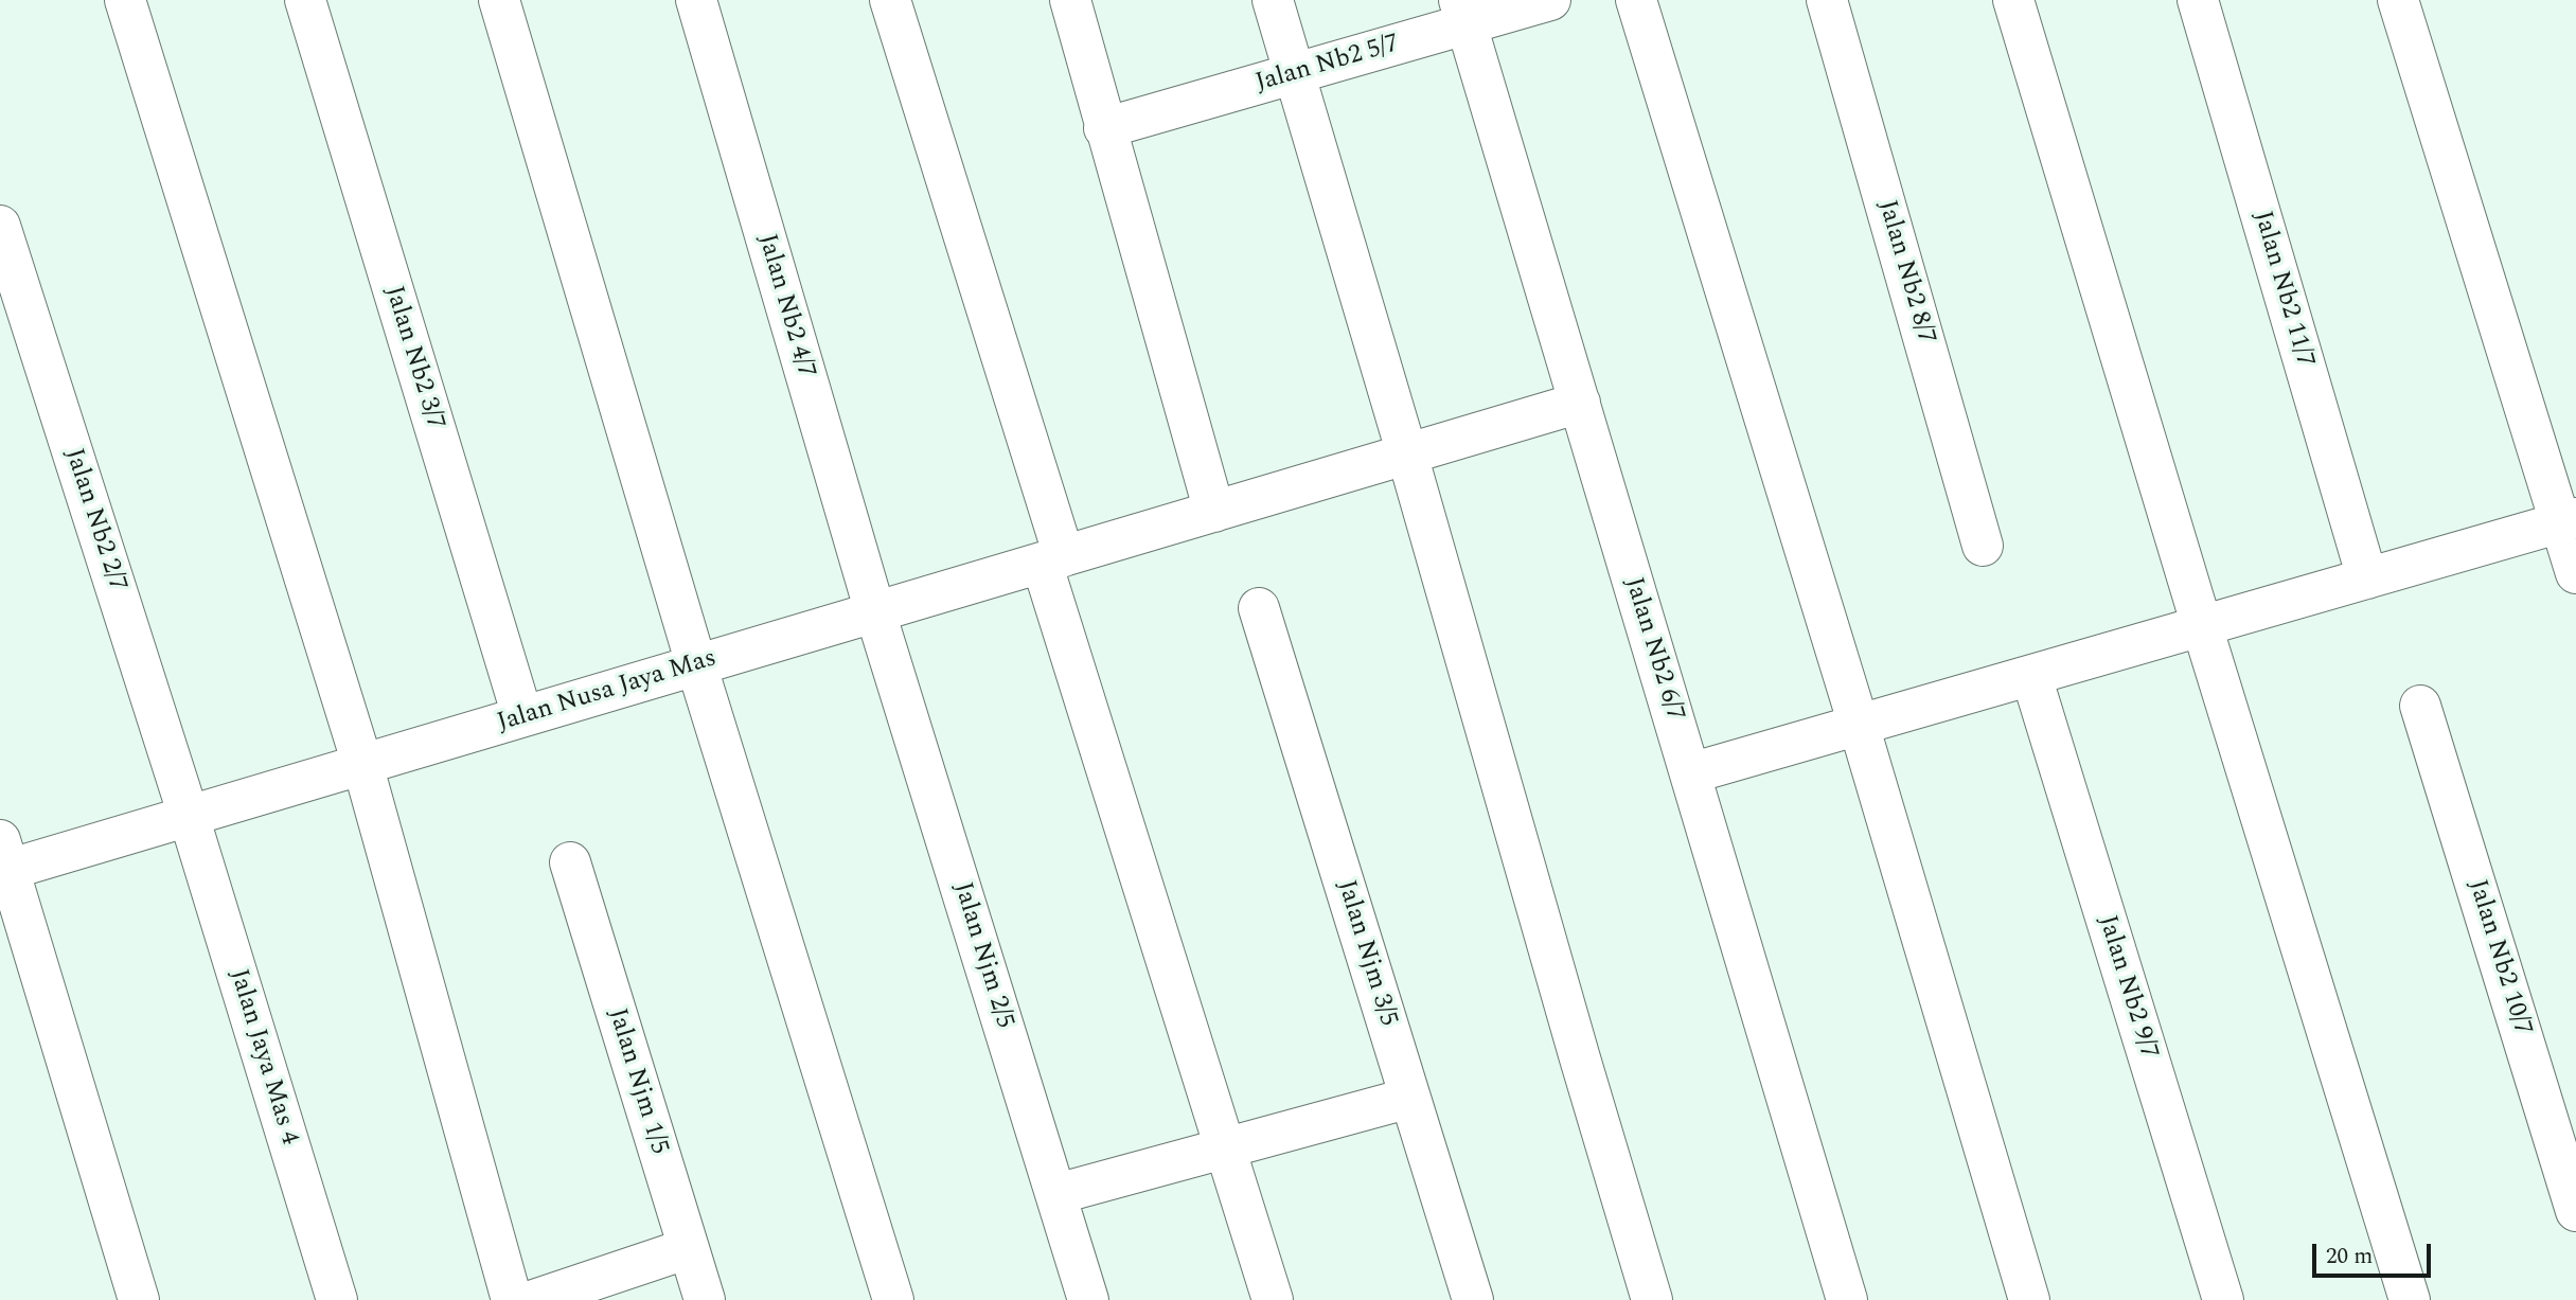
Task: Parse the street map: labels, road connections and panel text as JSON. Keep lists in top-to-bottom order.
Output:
{
  "streets": {
    "street": [
      "Jalan Nb2 5/7",
      "Jalan Nb2 8/7",
      "Jalan Nb2 11/7",
      "Jalan Nb2 4/7",
      "Jalan Nb2 3/7",
      "Jalan Nb2 2/7",
      "Jalan Nb2 6/7",
      "Jalan Nusa Jaya Mas",
      "Jalan Njm 3/5",
      "Jalan Njm 2/5",
      "Jalan Nb2 10/7",
      "Jalan Nb2 9/7",
      "Jalan Jaya Mas 4",
      "Jalan Njm 1/5"
    ]
  },
  "crossings": [
    ["Jalan Nb2 5/7", "Jalan Nb2 6/7"],
    ["Jalan Nb2 4/7", "Jalan Nusa Jaya Mas"],
    ["Jalan Nb2 4/7", "Jalan Njm 2/5"],
    ["Jalan Nb2 3/7", "Jalan Nusa Jaya Mas"],
    ["Jalan Nb2 2/7", "Jalan Nusa Jaya Mas"],
    ["Jalan Nb2 2/7", "Jalan Jaya Mas 4"],
    ["Jalan Nb2 6/7", "Jalan Nusa Jaya Mas"],
    ["Jalan Nusa Jaya Mas", "Jalan Njm 2/5"],
    ["Jalan Nusa Jaya Mas", "Jalan Jaya Mas 4"]
  ],
  "scale_bar": "20 m"
}
